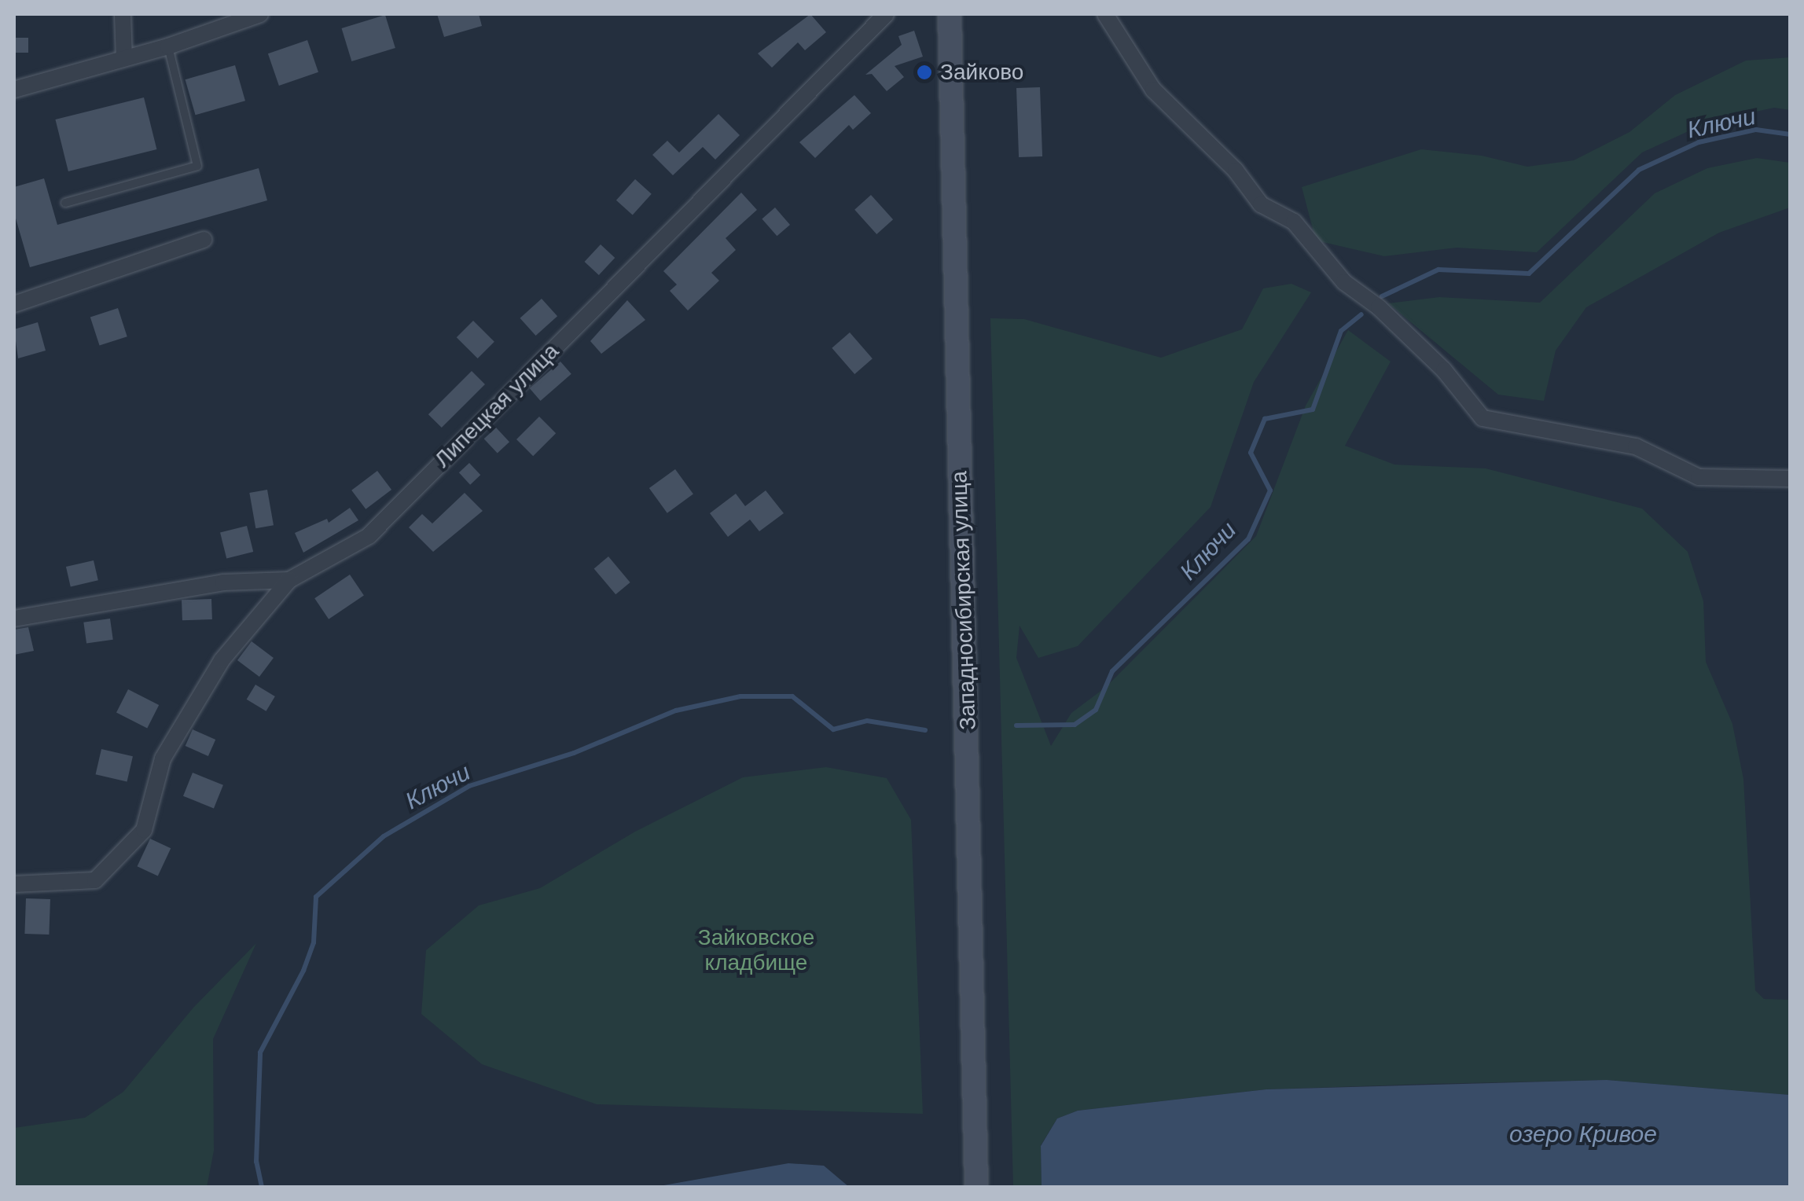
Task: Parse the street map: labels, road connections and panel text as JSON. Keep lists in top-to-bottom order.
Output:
{
  "streets": {
    "main road": ["Западносибирская улица"],
    "street": ["Липецкая улица"]
  },
  "water": ["Ключи", "озеро Кривое"],
  "parks": ["Зайковское кладбище"],
  "places": ["Зайково"]
}
